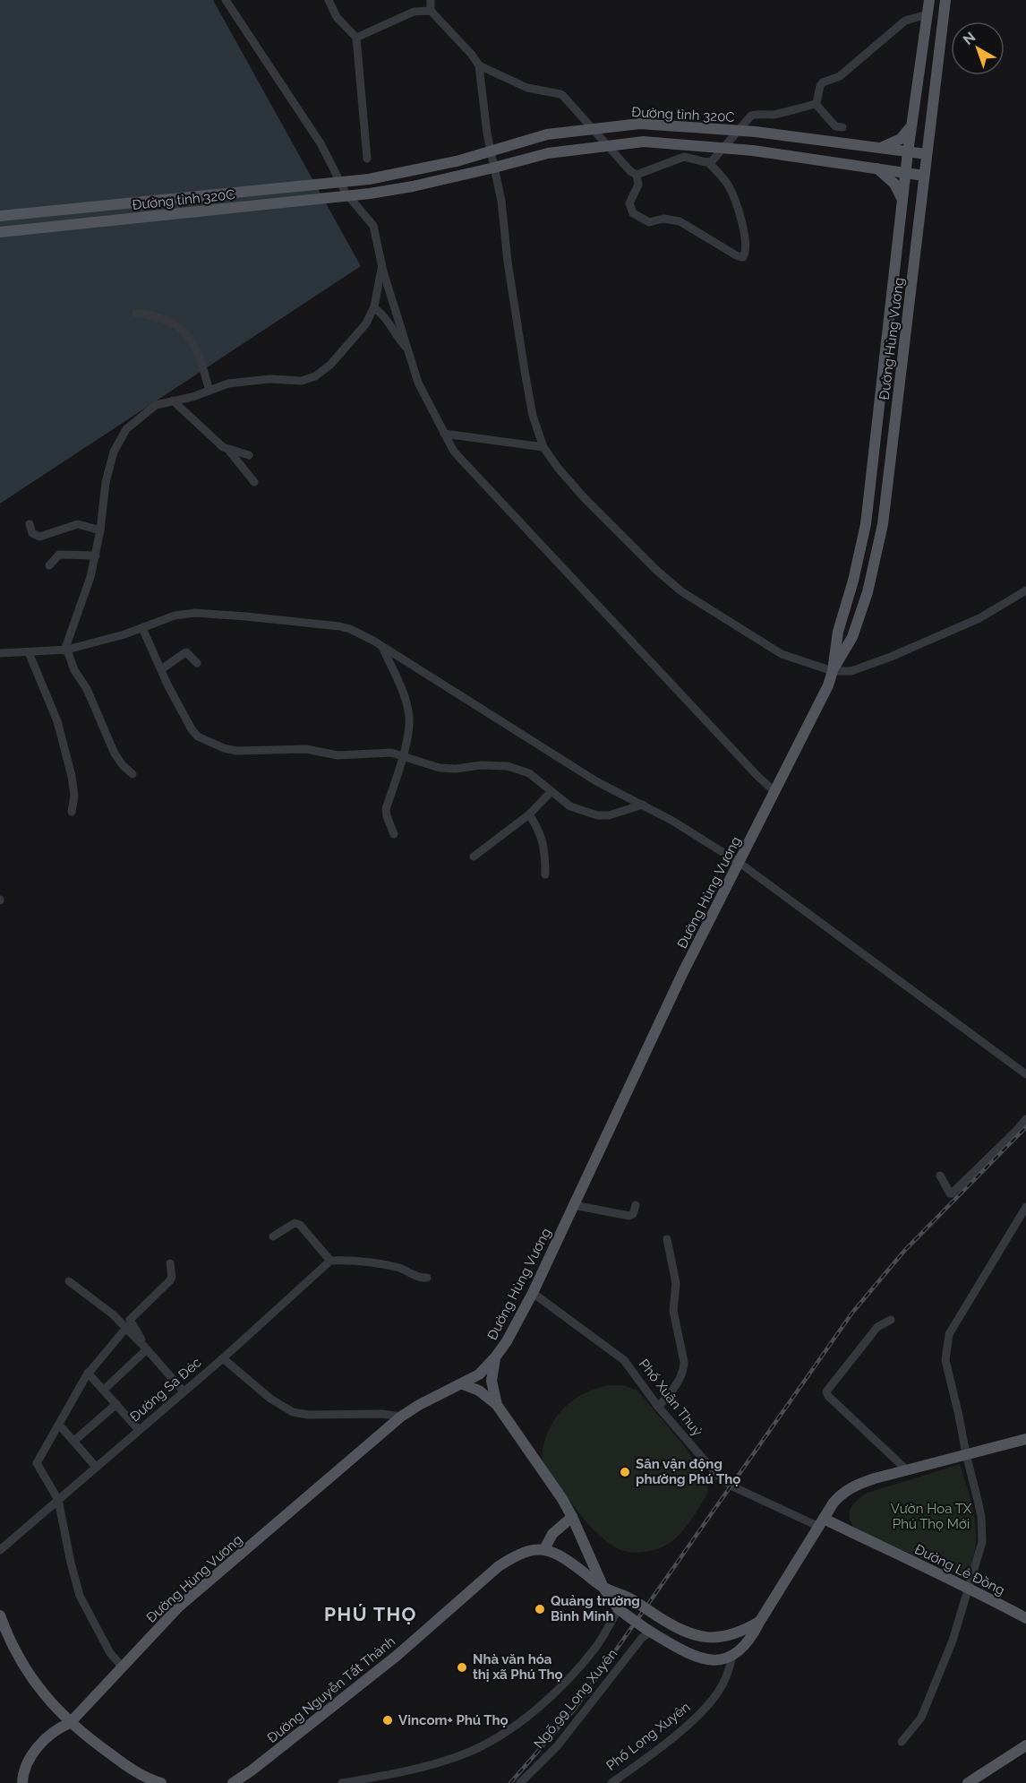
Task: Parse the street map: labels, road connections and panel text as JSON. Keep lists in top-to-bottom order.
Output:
{
  "streets": {
    "main road": [
      "Đường tỉnh 320C",
      "Đường Hùng Vương",
      "Đường Lê Đồng",
      "Đường Nguyễn Tất Thành"
    ],
    "street": [
      "Đường Sa Đéc",
      "Phố Xuân Thuỷ",
      "Ngõ 99 Long Xuyên",
      "Phố Long Xuyên"
    ]
  },
  "crossings": [
    ["Đường tỉnh 320C", "Đường Hùng Vương"],
    ["Đường Hùng Vương", "Đường Sa Đéc"],
    ["Đường Hùng Vương", "Phố Xuân Thuỷ"],
    ["Phố Xuân Thuỷ", "Đường Lê Đồng"]
  ],
  "districts": ["PHÚ THỌ"],
  "parks": ["Vườn Hoa TX Phú Thọ Mới"],
  "places": [
    "Sân vận động phường Phú Thọ",
    "Quảng trường Bình Minh",
    "Nhà văn hóa thị xã Phú Thọ",
    "Vincom+ Phú Thọ"
  ],
  "north": "top left"
}
